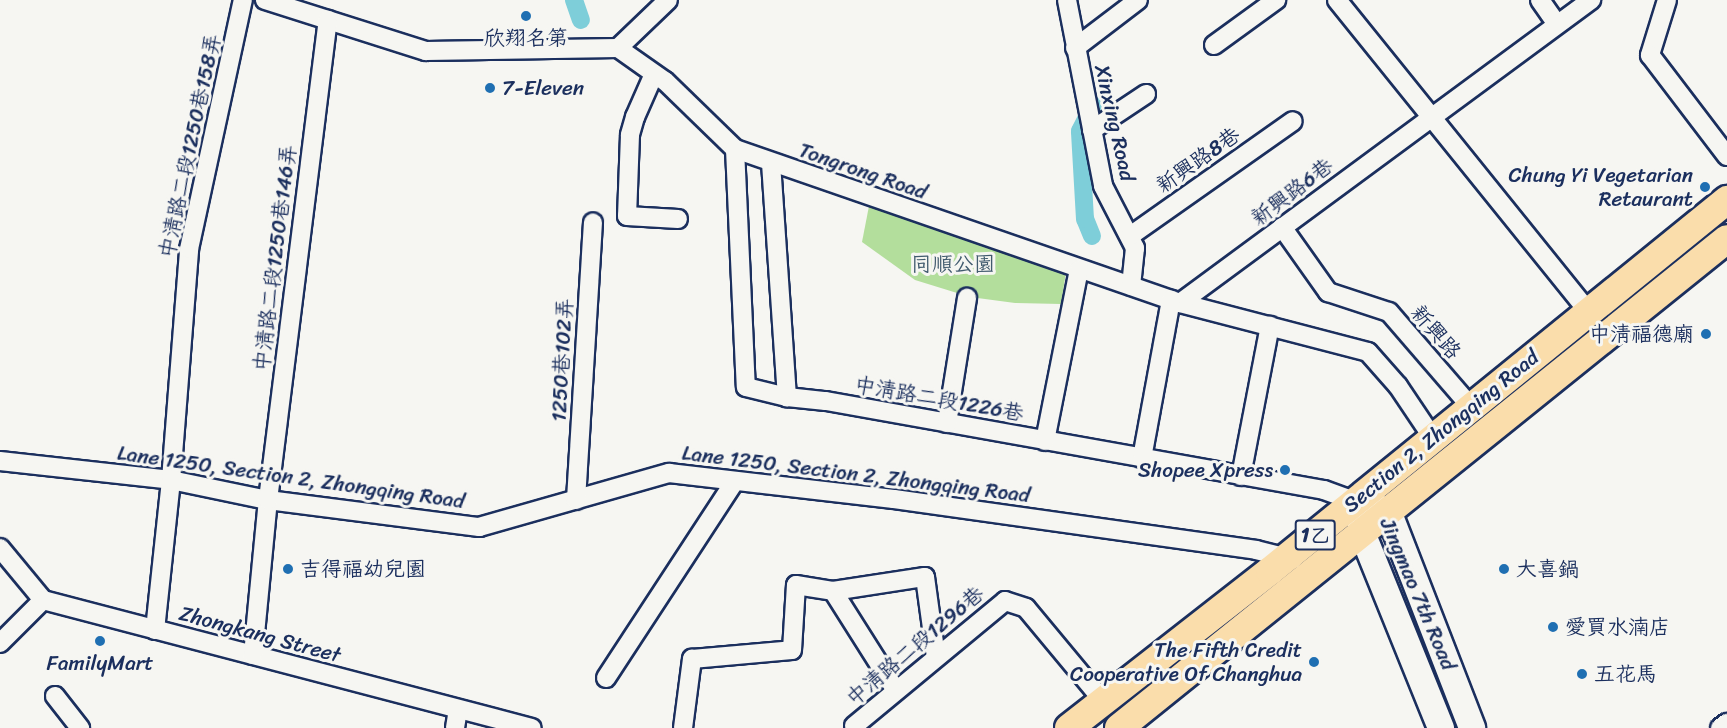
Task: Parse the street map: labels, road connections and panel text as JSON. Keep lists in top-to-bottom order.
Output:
{
  "streets": {
    "main road": ["Section 2, Zhongqing Road", "1乙"],
    "street": [
      "Xinxing Road",
      "中清路二段1250巷158弄",
      "新興路8巷",
      "Tongrong Road",
      "新興路6巷",
      "中清路二段1250巷146弄",
      "新興路",
      "1250巷102弄",
      "中清路二段1226巷",
      "Lane 1250, Section 2, Zhongqing Road",
      "Jingmao 7th Road",
      "Zhongkang Street",
      "中清路二段1296巷"
    ]
  },
  "crossings": [
    ["Xinxing Road", "新興路8巷"],
    ["Xinxing Road", "Tongrong Road"],
    ["中清路二段1250巷158弄", "Lane 1250, Section 2, Zhongqing Road"],
    ["中清路二段1250巷158弄", "Zhongkang Street"],
    ["Tongrong Road", "新興路6巷"],
    ["Tongrong Road", "中清路二段1226巷"],
    ["Tongrong Road", "Section 2, Zhongqing Road"],
    ["新興路6巷", "新興路"],
    ["中清路二段1250巷146弄", "Lane 1250, Section 2, Zhongqing Road"],
    ["中清路二段1250巷146弄", "Zhongkang Street"],
    ["新興路", "Section 2, Zhongqing Road"],
    ["1250巷102弄", "Lane 1250, Section 2, Zhongqing Road"],
    ["中清路二段1226巷", "Section 2, Zhongqing Road"],
    ["中清路二段1226巷", "Jingmao 7th Road"],
    ["Section 2, Zhongqing Road", "Lane 1250, Section 2, Zhongqing Road"],
    ["Section 2, Zhongqing Road", "Jingmao 7th Road"],
    ["Section 2, Zhongqing Road", "中清路二段1296巷"]
  ],
  "parks": ["同順公園"],
  "places": [
    "欣翔名第",
    "7-Eleven",
    "Chung Yi Vegetarian Retaurant",
    "中清福德廟",
    "Shopee Xpress",
    "吉得福幼兒園",
    "大喜鍋",
    "愛買水湳店",
    "FamilyMart",
    "The Fifth Credit Cooperative Of Changhua",
    "五花馬"
  ]
}
